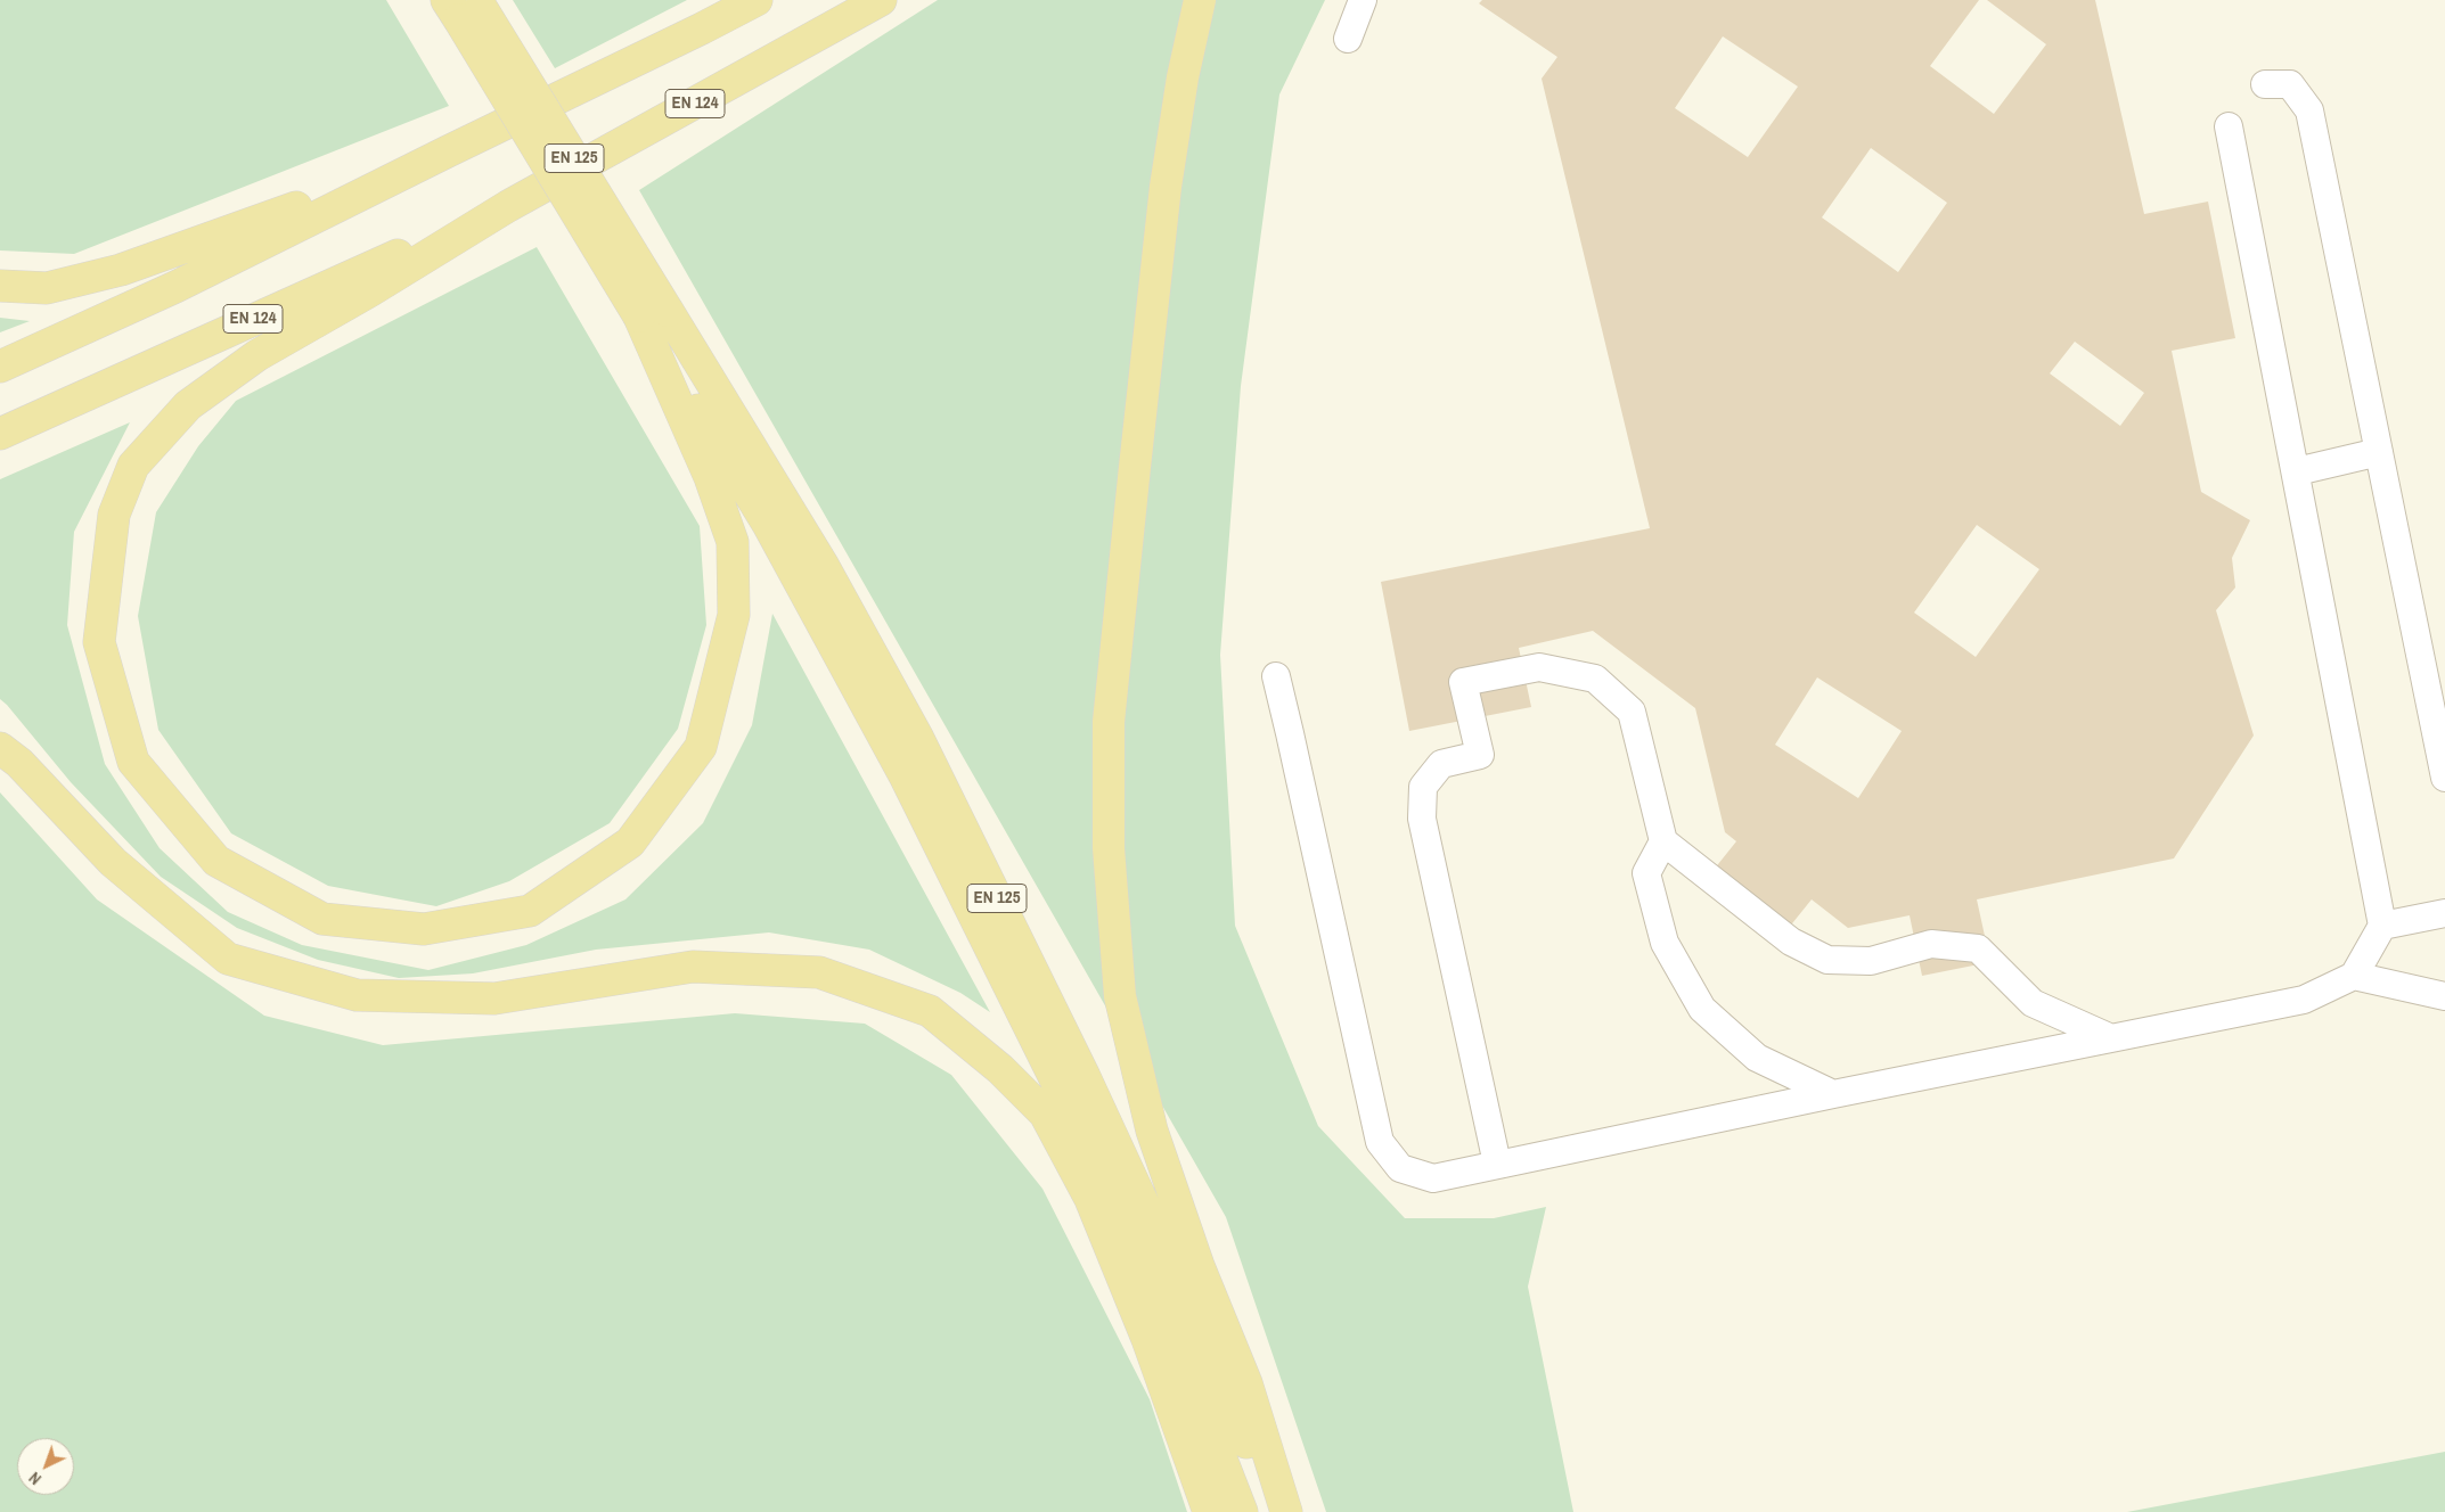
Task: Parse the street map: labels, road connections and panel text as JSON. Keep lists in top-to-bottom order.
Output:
{
  "streets": {
    "main road": ["EN 124", "EN 125"]
  },
  "north": "bottom left"
}
